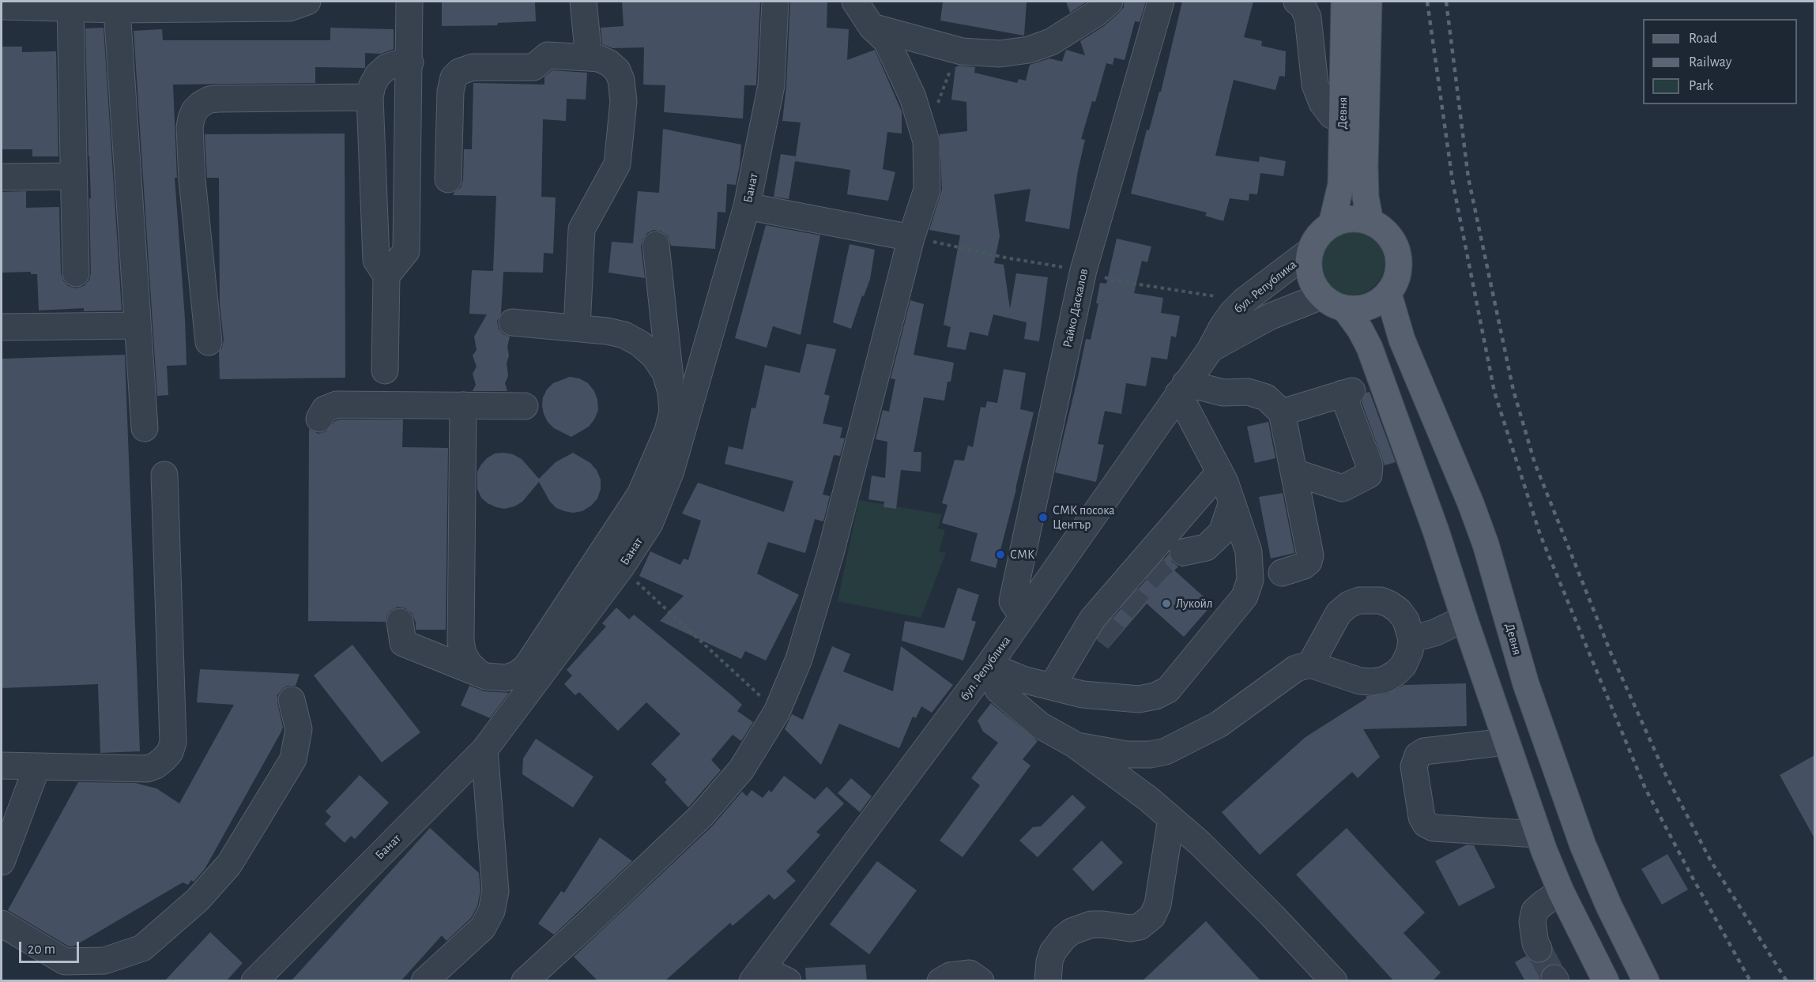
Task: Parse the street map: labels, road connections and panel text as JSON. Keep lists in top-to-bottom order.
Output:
{
  "streets": {
    "main road": ["Девня"],
    "street": ["Банат", "бул. Република", "Райко Даскалов"]
  },
  "crossings": [
    ["Девня", "бул. Република"],
    ["бул. Република", "Райко Даскалов"]
  ],
  "places": ["СМК посока Център", "СМК", "Лукойл"],
  "legend": ["Road", "Railway", "Park"],
  "scale_bar": "20 m"
}
